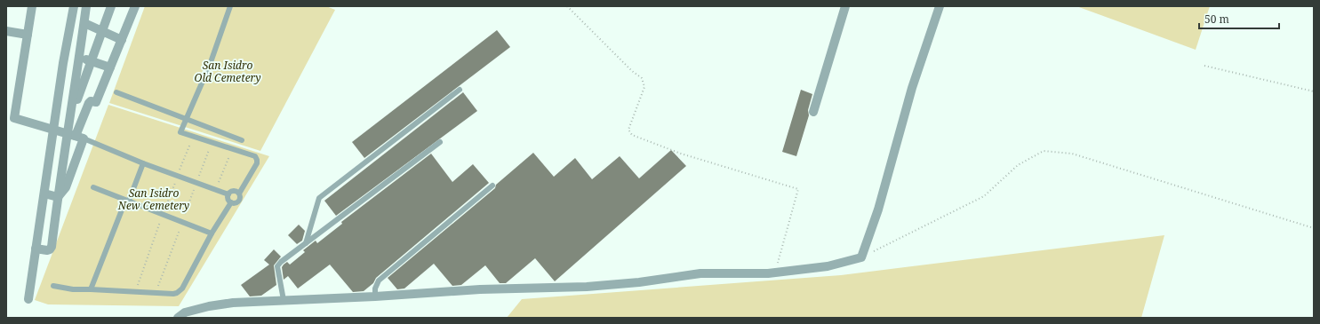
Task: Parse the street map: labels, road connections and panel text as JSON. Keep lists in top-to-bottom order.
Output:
{
  "parks": ["San Isidro Old Cemetery", "San Isidro New Cemetery"],
  "scale_bar": "50 m"
}
